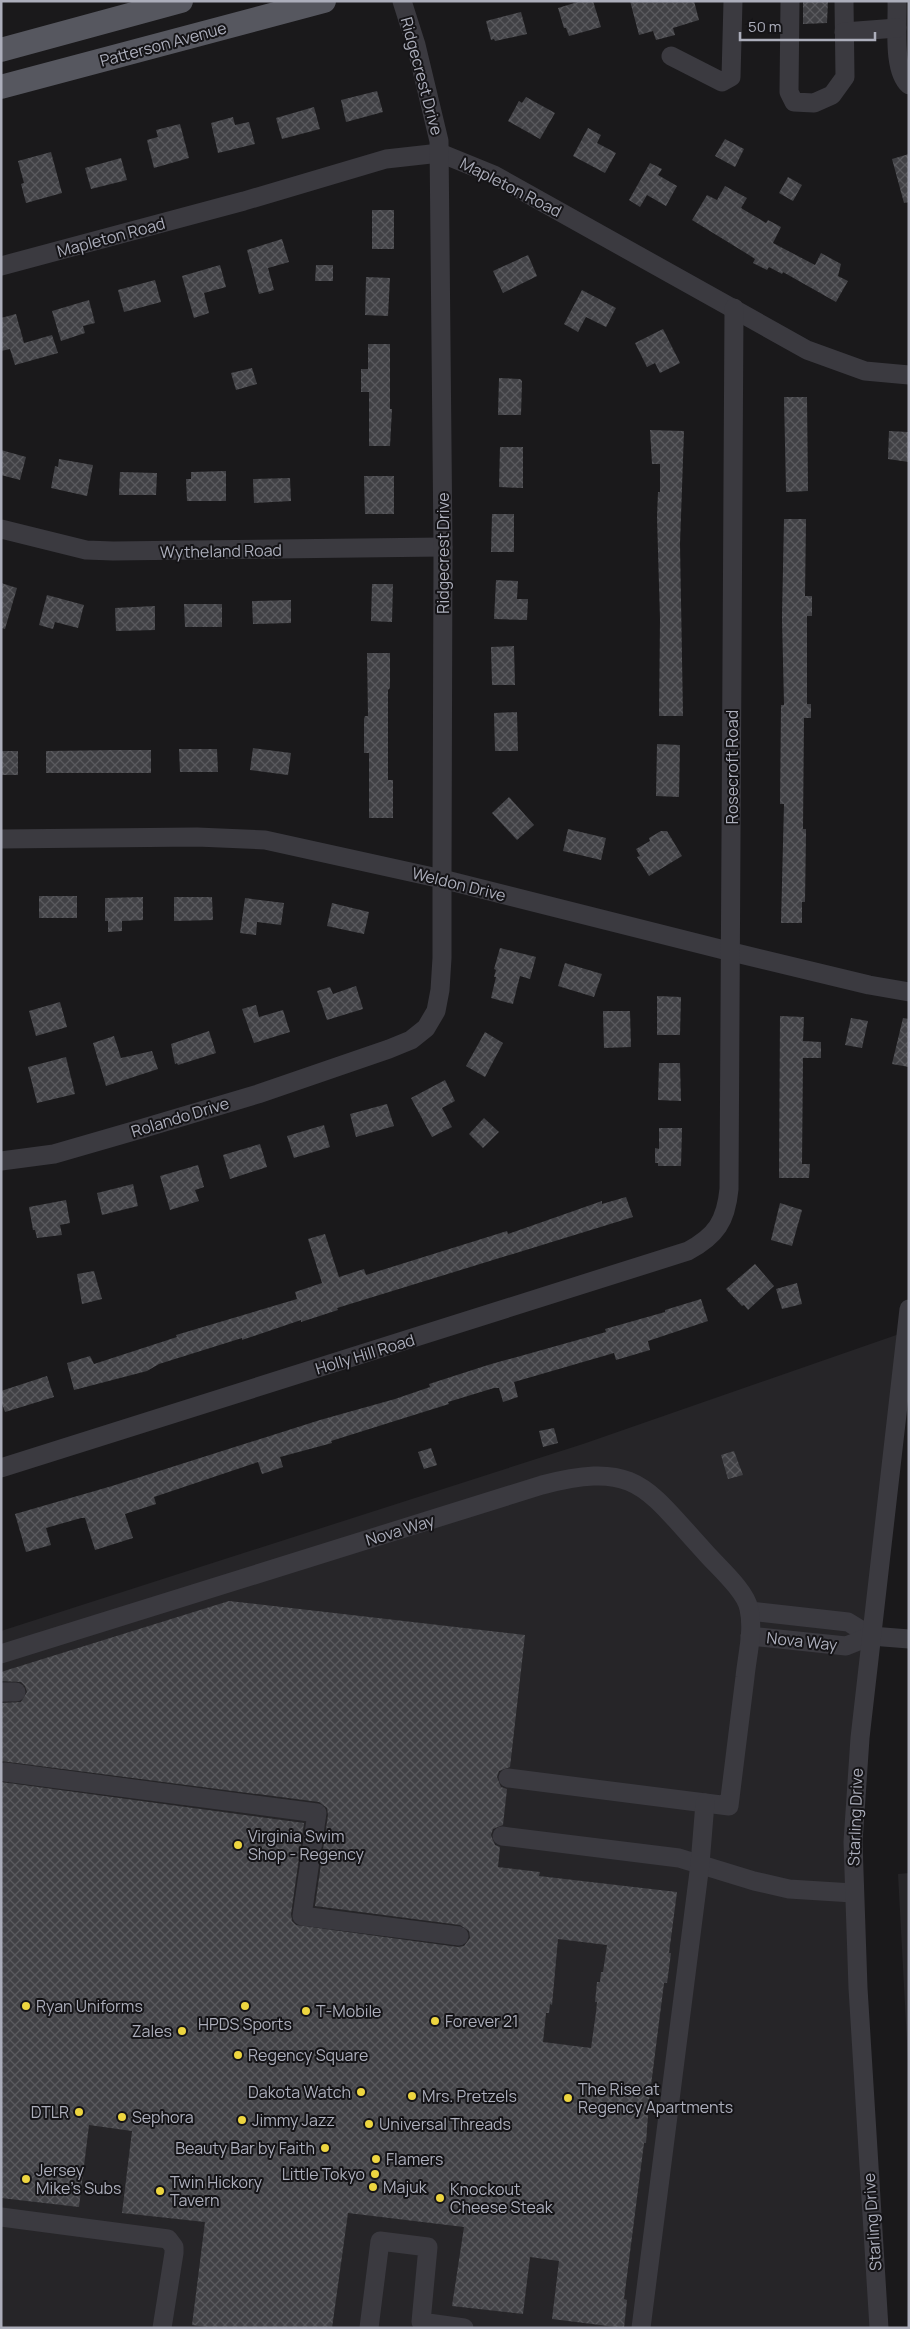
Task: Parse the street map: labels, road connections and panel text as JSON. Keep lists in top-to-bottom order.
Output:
{
  "streets": {
    "main road": ["Patterson Avenue"],
    "street": [
      "Ridgecrest Drive",
      "Mapleton Road",
      "Wytheland Road",
      "Rosecroft Road",
      "Weldon Drive",
      "Rolando Drive",
      "Holly Hill Road",
      "Nova Way",
      "Starling Drive"
    ]
  },
  "crossings": [
    ["Ridgecrest Drive", "Mapleton Road"],
    ["Ridgecrest Drive", "Wytheland Road"],
    ["Ridgecrest Drive", "Weldon Drive"],
    ["Ridgecrest Drive", "Rolando Drive"],
    ["Mapleton Road", "Rosecroft Road"],
    ["Rosecroft Road", "Weldon Drive"],
    ["Rosecroft Road", "Holly Hill Road"],
    ["Nova Way", "Starling Drive"]
  ],
  "places": [
    "Virginia Swim Shop - Regency",
    "Ryan Uniforms",
    "HPDS Sports",
    "T-Mobile",
    "Forever 21",
    "Zales",
    "Regency Square",
    "Dakota Watch",
    "Mrs. Pretzels",
    "The Rise at Regency Apartments",
    "DTLR",
    "Sephora",
    "Jimmy Jazz",
    "Universal Threads",
    "Beauty Bar by Faith",
    "Flamers",
    "Little Tokyo",
    "Jersey Mike's Subs",
    "Majuk",
    "Twin Hickory Tavern",
    "Knockout Cheese Steak"
  ],
  "scale_bar": "50 m"
}
